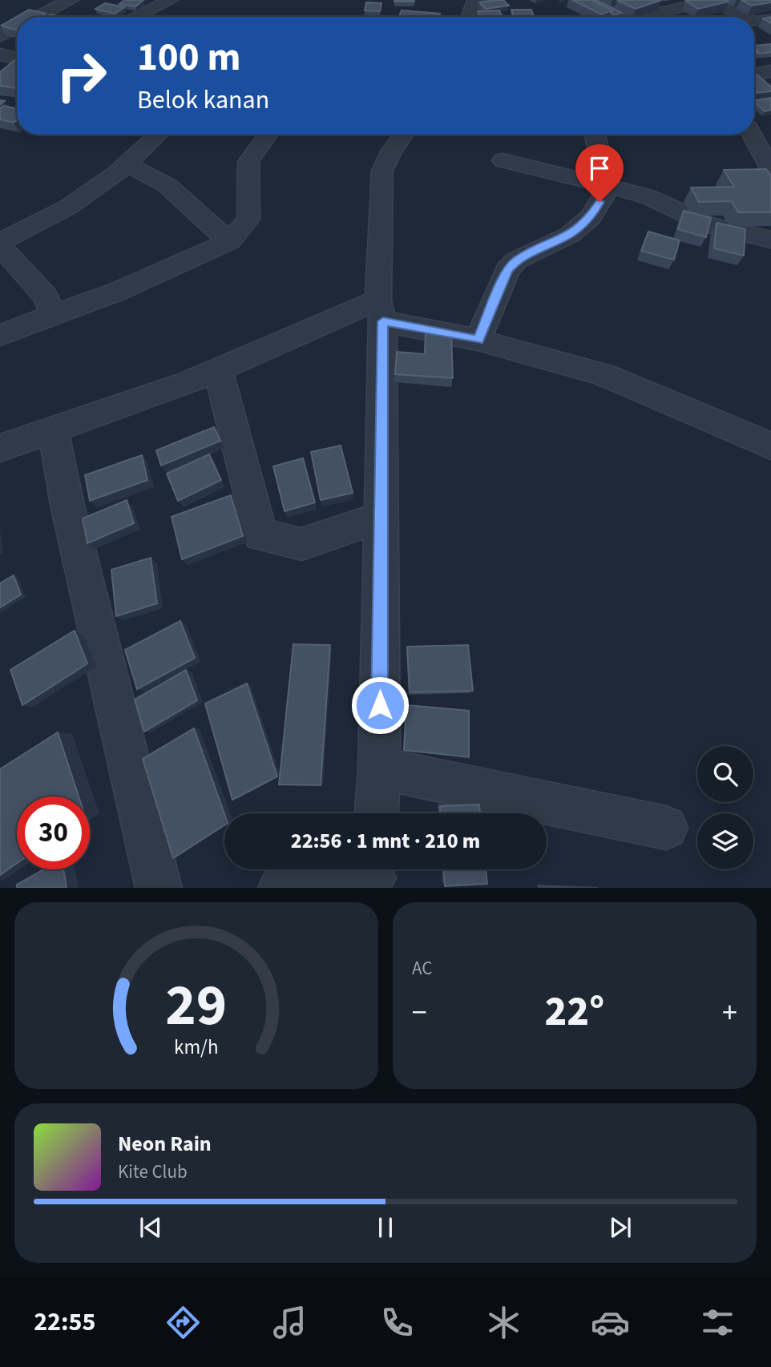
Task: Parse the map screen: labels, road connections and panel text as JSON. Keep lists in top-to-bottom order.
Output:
{
  "page": {
    "turn": ["100 m", "Belok kanan"],
    "limit": "30",
    "trip": "22:56 · 1 mnt · 210 m",
    "tile": "AC",
    "heat": ["−", "22°", "+"],
    "song": ["Neon Rain", "Kite Club"],
    "tabs": "22:55",
    "gauge": ["29", "km/h"]
  }
}
